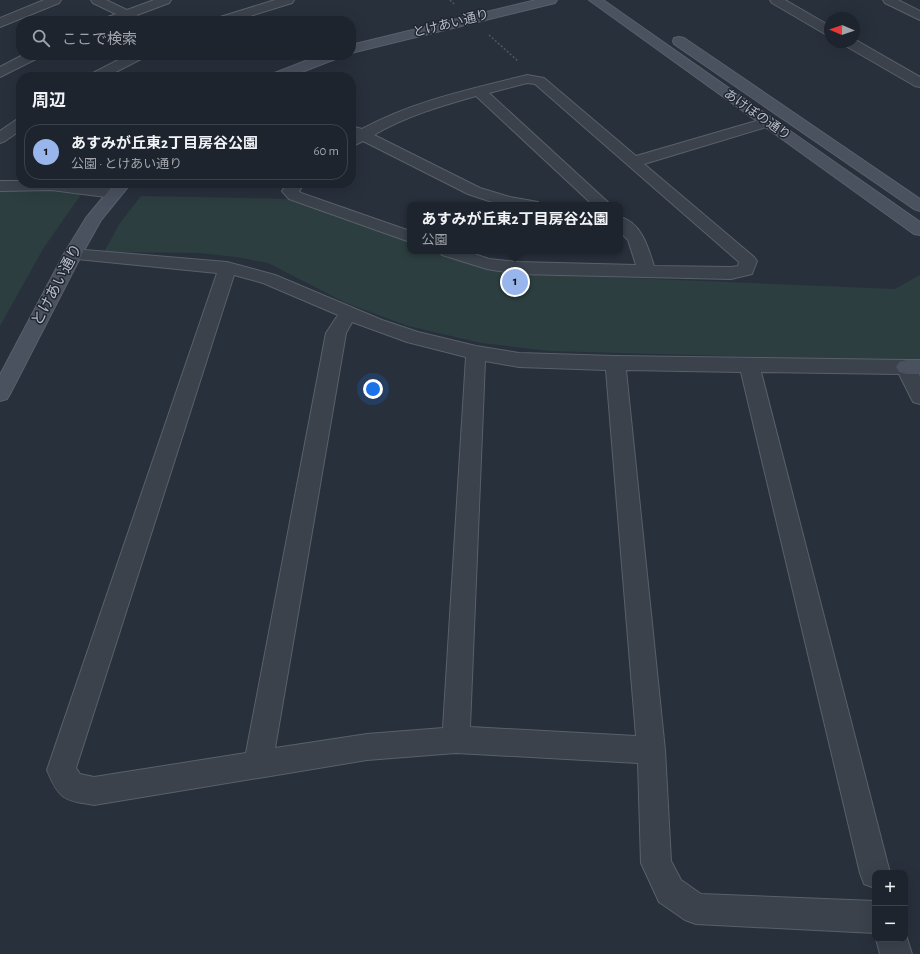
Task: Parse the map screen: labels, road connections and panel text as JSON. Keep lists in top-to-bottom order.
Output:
{
  "streets": {
    "street": ["とけあい通り", "あけぼの通り"]
  },
  "north": "left",
  "page": {
    "search": "ここで検索",
    "heading": "周辺",
    "list": [
      {
        "mark": "1",
        "name": "あすみが丘東2丁目房谷公園",
        "note": "公園 · とけあい通り",
        "value": "60 m"
      }
    ],
    "popup": ["あすみが丘東2丁目房谷公園", "公園"],
    "pins": "1",
    "map_buttons": ["+", "−"]
  }
}
